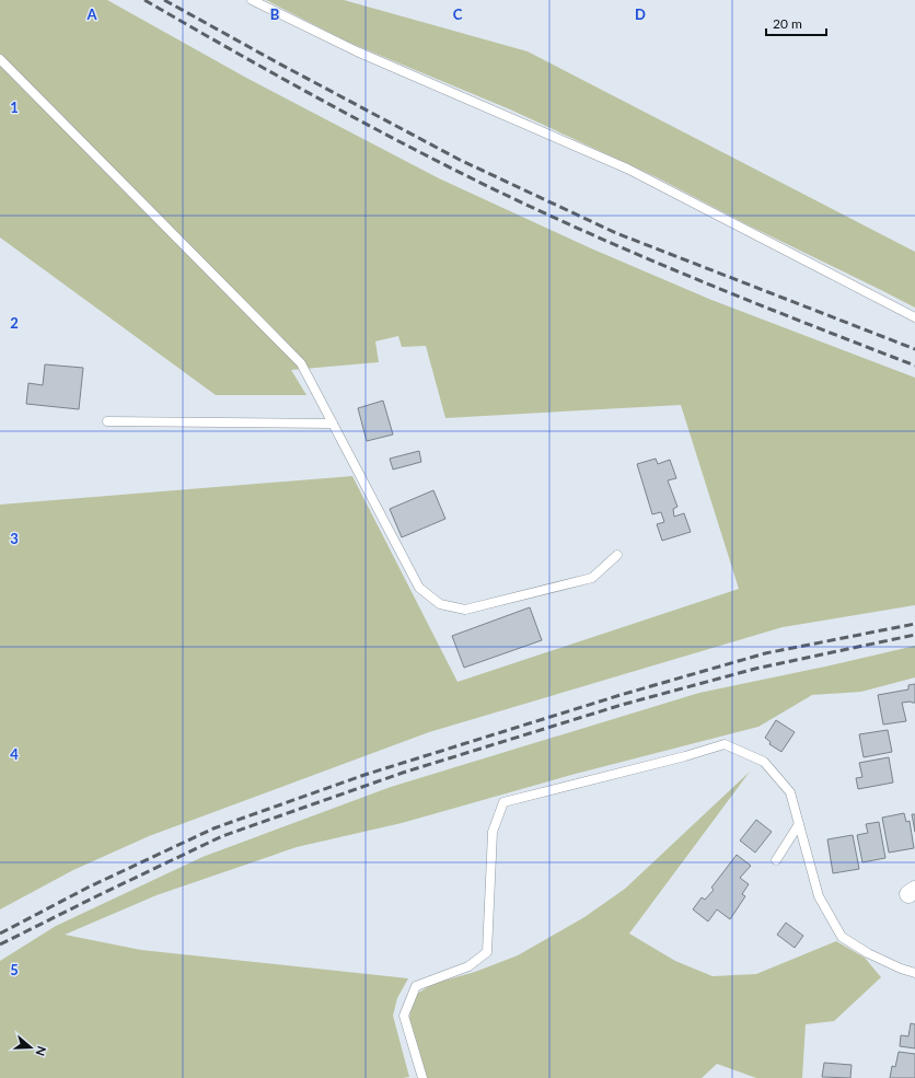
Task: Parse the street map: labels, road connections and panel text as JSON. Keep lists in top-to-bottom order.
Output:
{
  "scale_bar": "20 m",
  "north": "right",
  "grid": {
    "columns": [
      "A",
      "B",
      "C",
      "D"
    ],
    "rows": [
      "1",
      "2",
      "3",
      "4",
      "5"
    ]
  }
}
